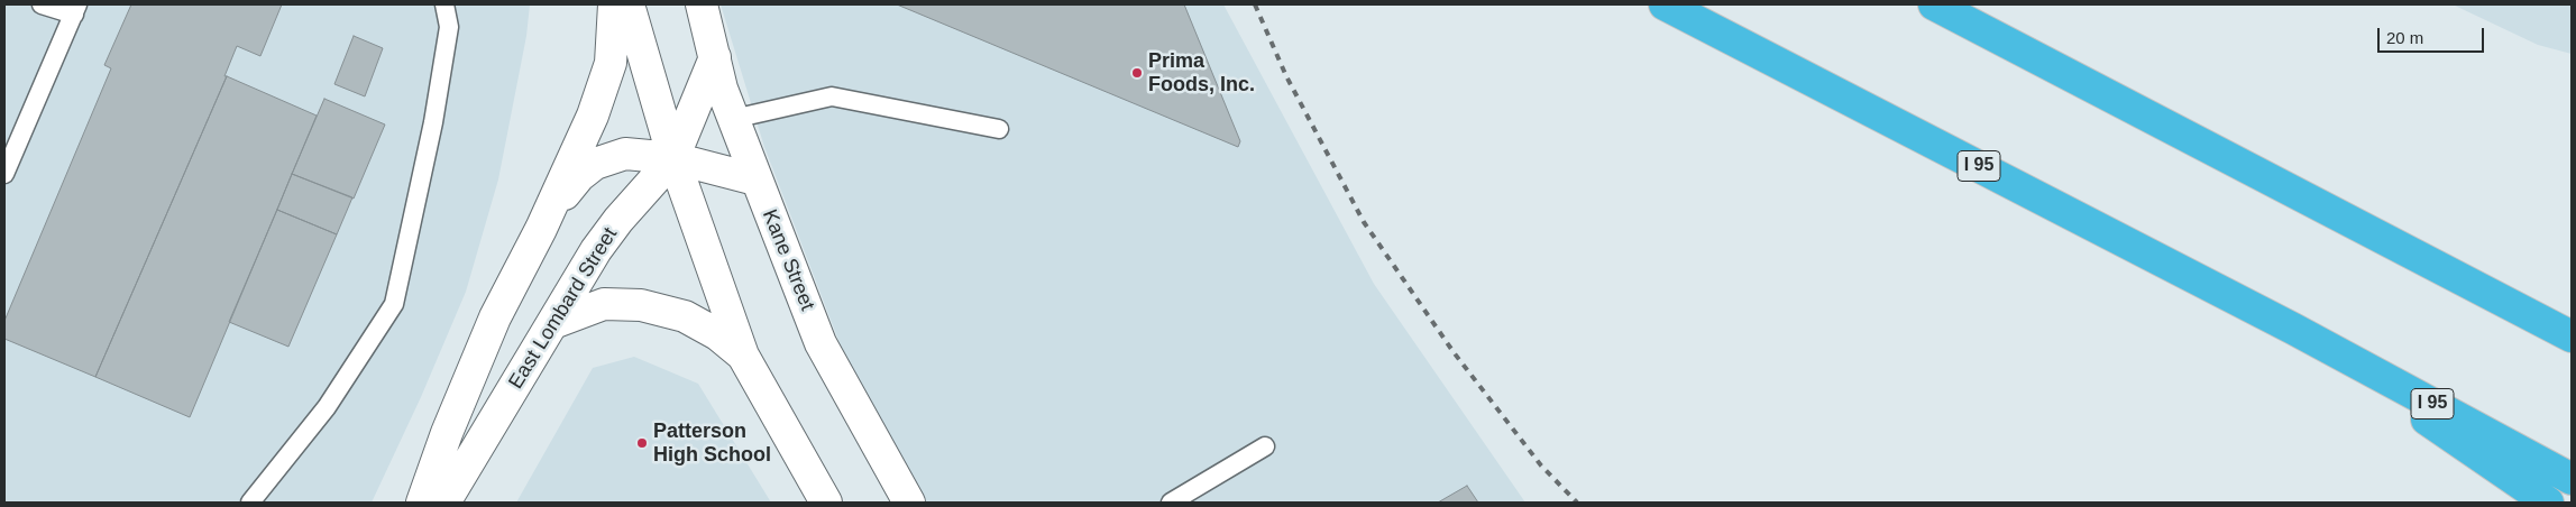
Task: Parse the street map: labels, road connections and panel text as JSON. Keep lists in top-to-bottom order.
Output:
{
  "streets": {
    "highway": ["I 95"],
    "main road": ["Kane Street", "East Lombard Street"]
  },
  "crossings": [
    ["Kane Street", "East Lombard Street"]
  ],
  "places": ["Prima Foods, Inc.", "Patterson High School"],
  "scale_bar": "20 m"
}
